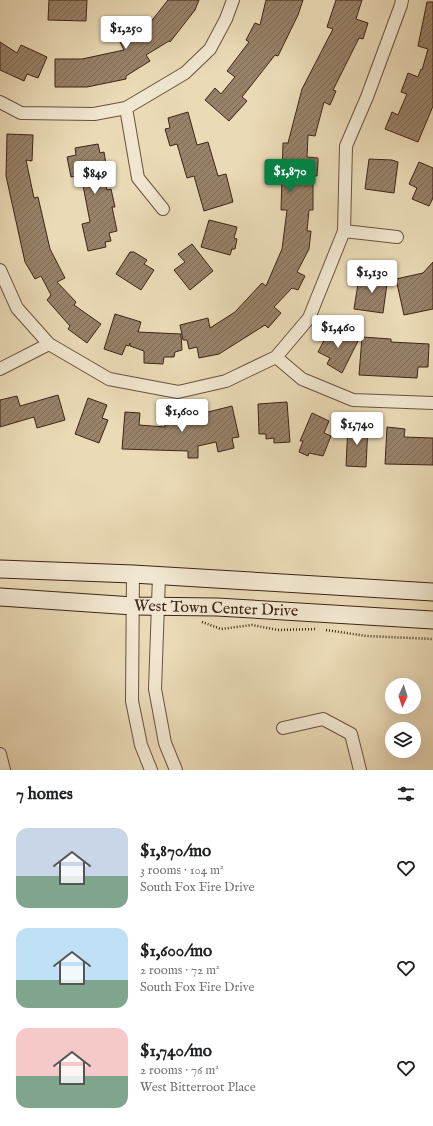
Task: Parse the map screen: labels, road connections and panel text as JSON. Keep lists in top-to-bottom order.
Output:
{
  "streets": {
    "street": ["West Town Center Drive"]
  },
  "north": "bottom",
  "page": {
    "price": [
      "$1,250",
      "$1,870",
      "$849",
      "$1,130",
      "$1,460",
      "$1,600",
      "$1,740"
    ],
    "heading": "7 homes",
    "list": [
      {
        "name": "$1,870/mo",
        "note": "3 rooms · 104 m² · South Fox Fire Drive"
      },
      {
        "name": "$1,600/mo",
        "note": "2 rooms · 72 m² · South Fox Fire Drive"
      },
      {
        "name": "$1,740/mo",
        "note": "2 rooms · 76 m² · West Bitterroot Place"
      }
    ]
  }
}
